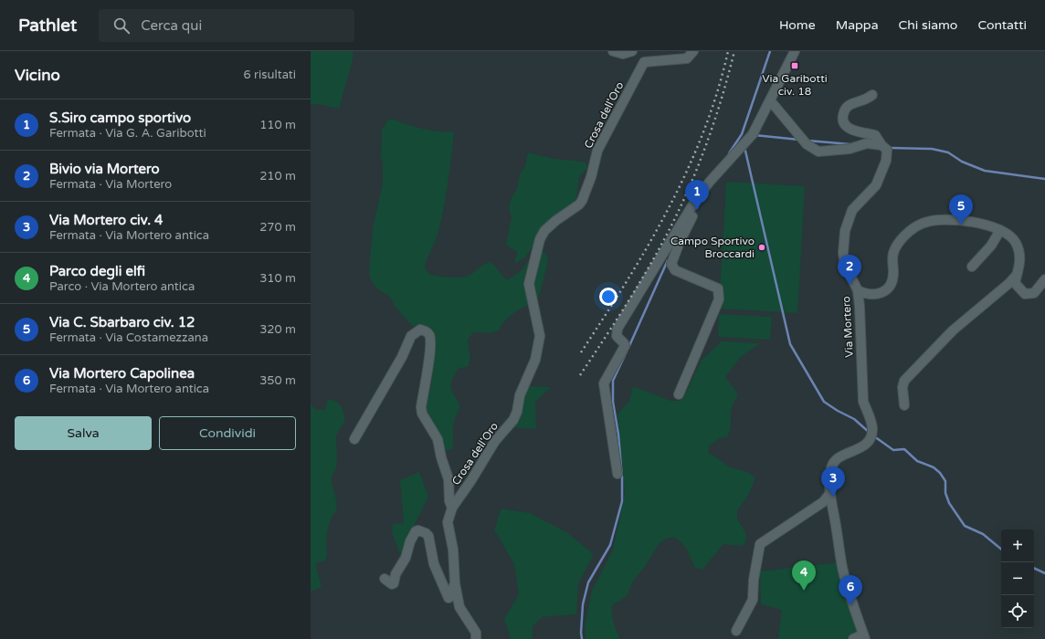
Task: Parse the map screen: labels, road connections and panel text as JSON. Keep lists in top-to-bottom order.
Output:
{
  "streets": {
    "street": ["Crosa dell'Oro", "Via Mortero"]
  },
  "places": {
    "transit": ["Via Garibotti civ. 18"],
    "other": ["Campo Sportivo Broccardi"]
  },
  "page": {
    "header": "Pathlet",
    "search": "Cerca qui",
    "nav": [
      "Home",
      "Mappa",
      "Chi siamo",
      "Contatti"
    ],
    "heading": ["Vicino", "6 risultati"],
    "list": [
      {
        "mark": "1",
        "name": "S.Siro campo sportivo",
        "note": "Fermata · Via G. A. Garibotti",
        "value": "110 m"
      },
      {
        "mark": "2",
        "name": "Bivio via Mortero",
        "note": "Fermata · Via Mortero",
        "value": "210 m"
      },
      {
        "mark": "3",
        "name": "Via Mortero civ. 4",
        "note": "Fermata · Via Mortero antica",
        "value": "270 m"
      },
      {
        "mark": "4",
        "name": "Parco degli elfi",
        "note": "Parco · Via Mortero antica",
        "value": "310 m"
      },
      {
        "mark": "5",
        "name": "Via C. Sbarbaro civ. 12",
        "note": "Fermata · Via Costamezzana",
        "value": "320 m"
      },
      {
        "mark": "6",
        "name": "Via Mortero Capolinea",
        "note": "Fermata · Via Mortero antica",
        "value": "350 m"
      }
    ],
    "pins": [
      "1",
      "5",
      "2",
      "3",
      "4",
      "6"
    ],
    "buttons": ["Salva", "Condividi"],
    "map_buttons": ["+", "−"]
  }
}
